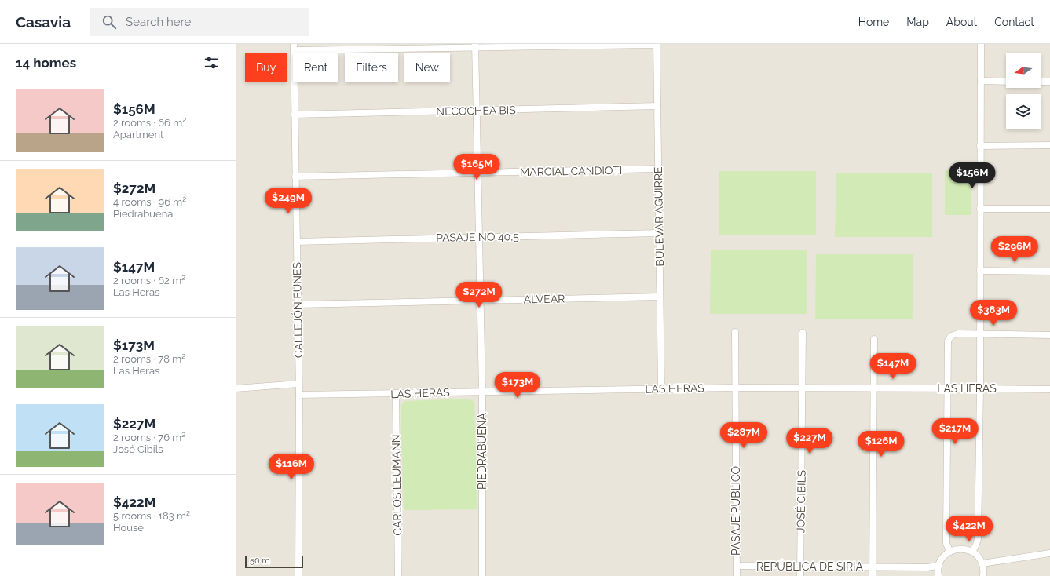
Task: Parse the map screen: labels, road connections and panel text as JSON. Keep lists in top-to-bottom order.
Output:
{
  "streets": {
    "street": [
      "NECOCHEA BIS",
      "MARCIAL CANDIOTI",
      "BULEVAR AGUIRRE",
      "PASAJE NO 40,5",
      "ALVEAR",
      "CALLEJÓN FUNES",
      "LAS HERAS",
      "PIEDRABUENA",
      "CARLOS LEUMANN",
      "JOSÉ CIBILS",
      "PASAJE PUBLICO",
      "REPÚBLICA DE SIRIA"
    ]
  },
  "crossings": [
    ["NECOCHEA BIS", "BULEVAR AGUIRRE"],
    ["NECOCHEA BIS", "CALLEJÓN FUNES"],
    ["NECOCHEA BIS", "PIEDRABUENA"],
    ["MARCIAL CANDIOTI", "BULEVAR AGUIRRE"],
    ["MARCIAL CANDIOTI", "CALLEJÓN FUNES"],
    ["MARCIAL CANDIOTI", "PIEDRABUENA"],
    ["BULEVAR AGUIRRE", "PASAJE NO 40,5"],
    ["BULEVAR AGUIRRE", "ALVEAR"],
    ["BULEVAR AGUIRRE", "LAS HERAS"],
    ["PASAJE NO 40,5", "CALLEJÓN FUNES"],
    ["PASAJE NO 40,5", "PIEDRABUENA"],
    ["ALVEAR", "CALLEJÓN FUNES"],
    ["ALVEAR", "PIEDRABUENA"],
    ["CALLEJÓN FUNES", "LAS HERAS"],
    ["LAS HERAS", "PIEDRABUENA"],
    ["LAS HERAS", "CARLOS LEUMANN"],
    ["LAS HERAS", "JOSÉ CIBILS"],
    ["LAS HERAS", "PASAJE PUBLICO"],
    ["JOSÉ CIBILS", "REPÚBLICA DE SIRIA"],
    ["PASAJE PUBLICO", "REPÚBLICA DE SIRIA"]
  ],
  "scale_bar": "50 m",
  "north": "left",
  "page": {
    "header": "Casavia",
    "search": "Search here",
    "nav": [
      "Home",
      "Map",
      "About",
      "Contact"
    ],
    "heading": "14 homes",
    "chip": [
      "Buy",
      "Rent",
      "Filters",
      "New"
    ],
    "list": [
      {
        "name": "$156M",
        "note": "2 rooms · 66 m² · Apartment"
      },
      {
        "name": "$272M",
        "note": "4 rooms · 96 m² · Piedrabuena"
      },
      {
        "name": "$147M",
        "note": "2 rooms · 62 m² · Las Heras"
      },
      {
        "name": "$173M",
        "note": "2 rooms · 78 m² · Las Heras"
      },
      {
        "name": "$227M",
        "note": "2 rooms · 76 m² · José Cibils"
      },
      {
        "name": "$422M",
        "note": "5 rooms · 183 m² · House"
      }
    ],
    "price": [
      "$165M",
      "$156M",
      "$249M",
      "$296M",
      "$272M",
      "$383M",
      "$147M",
      "$173M",
      "$217M",
      "$287M",
      "$227M",
      "$126M",
      "$116M",
      "$422M"
    ],
    "scale": "50 m"
  }
}
